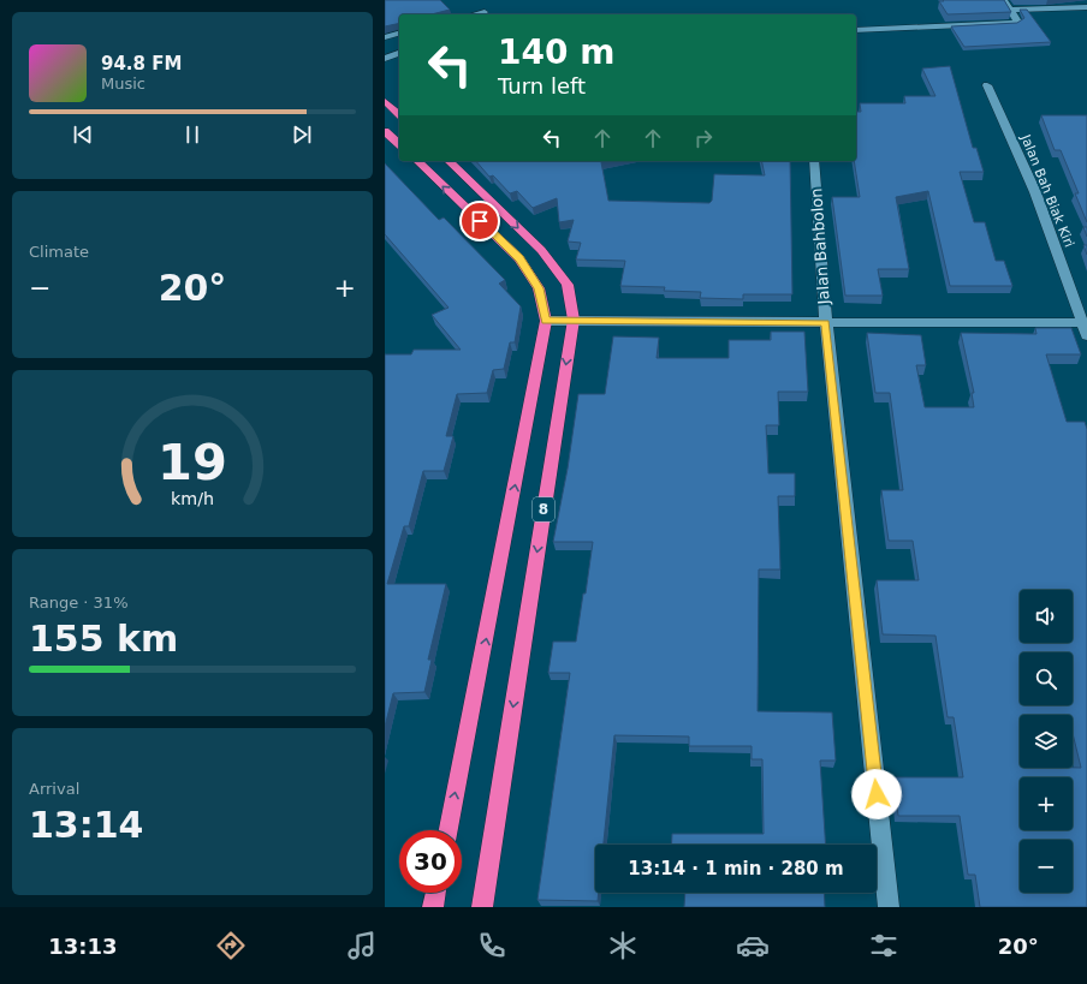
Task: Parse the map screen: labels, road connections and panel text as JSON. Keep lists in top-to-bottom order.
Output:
{
  "streets": {
    "highway": ["8"],
    "street": ["Jalan Bah Biak Kiri", "Jalan Bahbolon"]
  },
  "page": {
    "turn": ["140 m", "Turn left"],
    "song": ["94.8 FM", "Music"],
    "tile": [
      "Climate",
      ["Range · 31%", "155 km"],
      ["Arrival", "13:14"]
    ],
    "heat": ["−", "20°", "+"],
    "map_buttons": ["+", "−"],
    "limit": "30",
    "trip": "13:14 · 1 min · 280 m",
    "tabs": ["13:13", "20°"],
    "gauge": ["19", "km/h"]
  }
}
